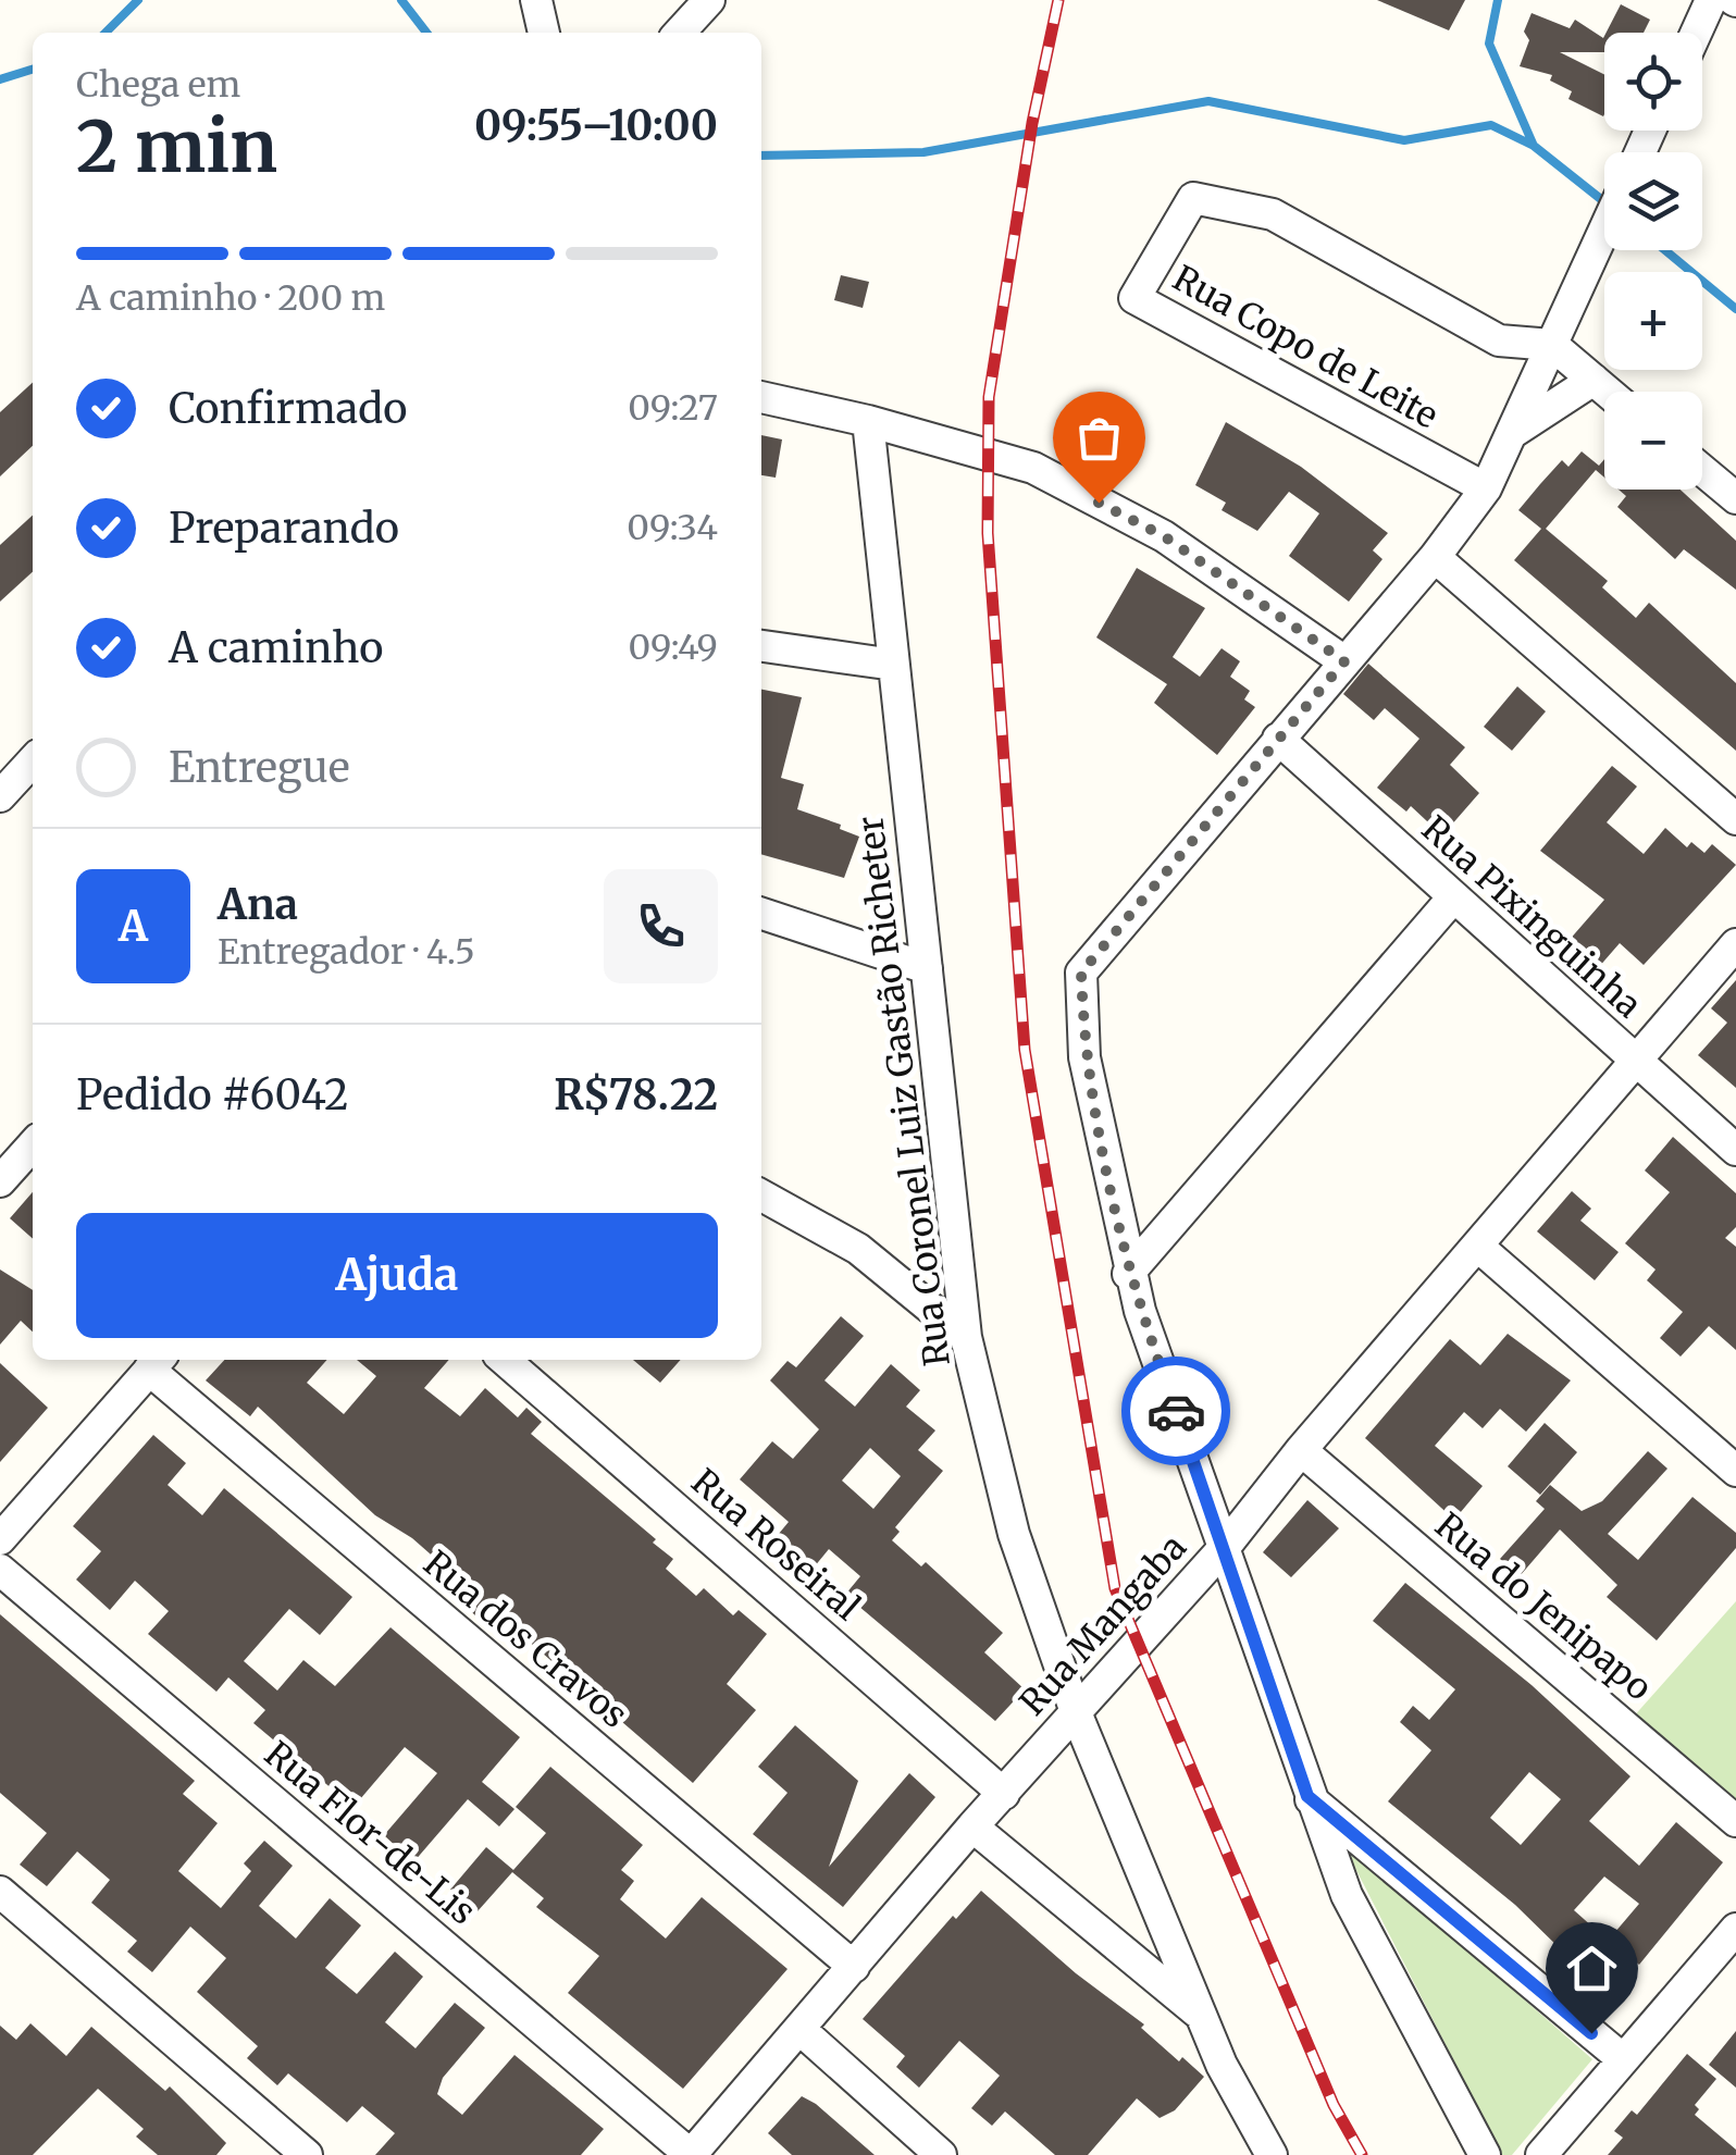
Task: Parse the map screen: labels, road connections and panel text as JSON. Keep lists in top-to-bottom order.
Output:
{
  "streets": {
    "street": [
      "Rua Copo de Leite",
      "Rua Pixinguinha",
      "Rua Coronel Luiz Gastão Richeter",
      "Rua Roseiral",
      "Rua do Jenipapo",
      "Rua Mangaba",
      "Rua dos Cravos",
      "Rua Flor-de-Lis"
    ]
  },
  "crossings": [
    ["Rua Pixinguinha", "Rua Mangaba"],
    ["Rua Coronel Luiz Gastão Richeter", "Rua Mangaba"],
    ["Rua Roseiral", "Rua Mangaba"],
    ["Rua do Jenipapo", "Rua Mangaba"],
    ["Rua Mangaba", "Rua dos Cravos"],
    ["Rua Mangaba", "Rua Flor-de-Lis"]
  ],
  "page": {
    "map_buttons": ["+", "−"],
    "heading": ["2 min", "Chega em", "09:55–10:00"],
    "panel": [
      "Ana",
      "Entregador · 4.5",
      "Pedido #6042",
      "R$78.22"
    ],
    "bar": "A caminho · 200 m",
    "list": [
      ["Confirmado", "09:27"],
      ["Preparando", "09:34"],
      ["A caminho", "09:49"],
      "Entregue"
    ],
    "round": "A",
    "buttons": "Ajuda"
  }
}
